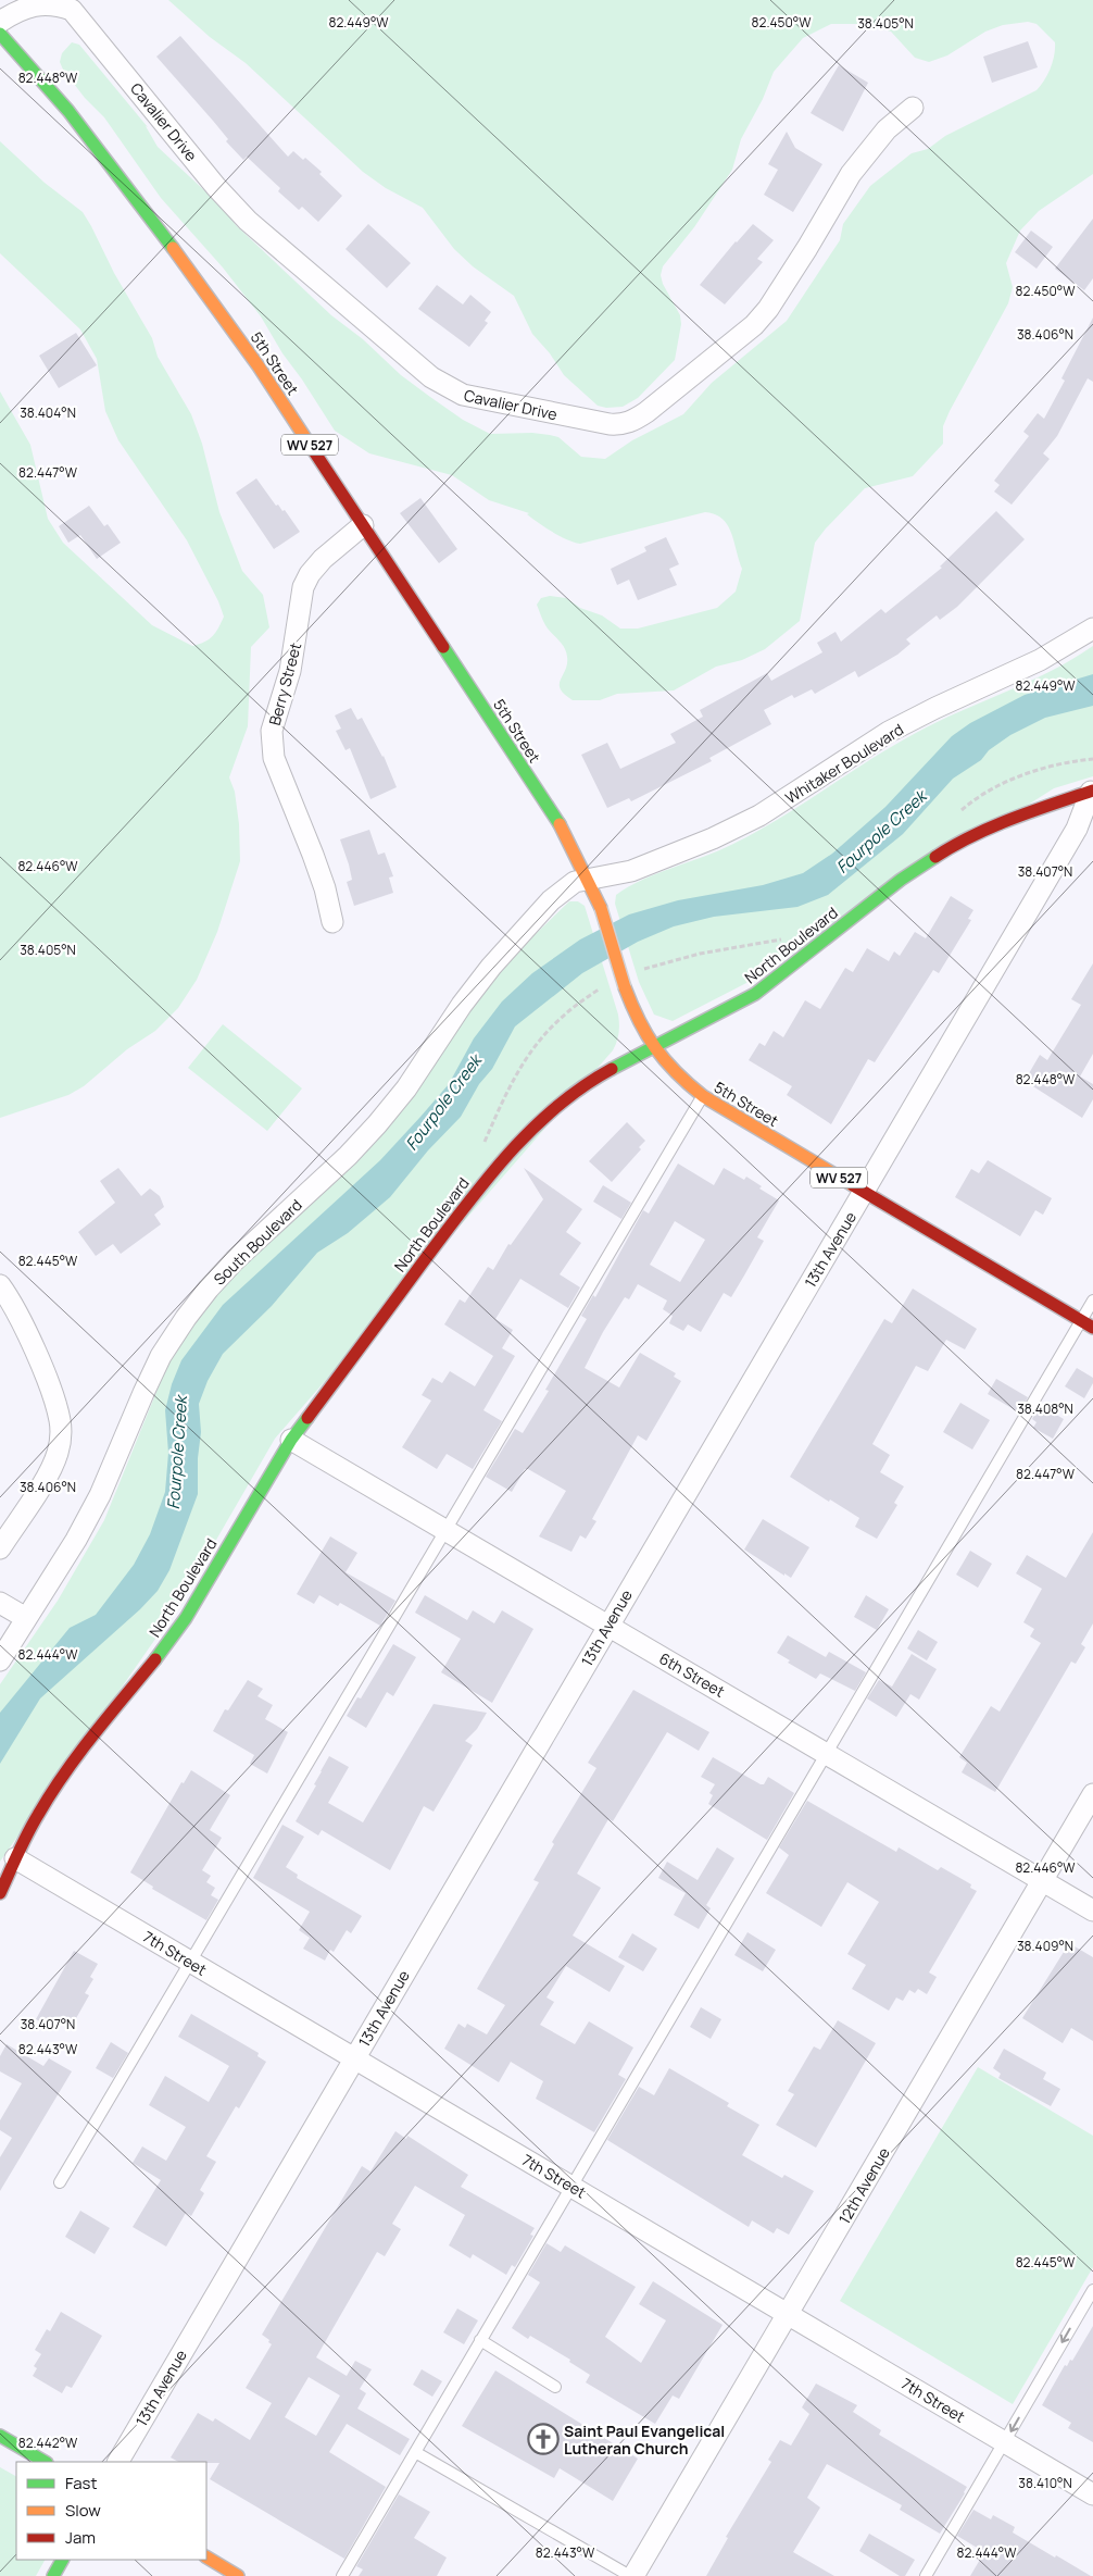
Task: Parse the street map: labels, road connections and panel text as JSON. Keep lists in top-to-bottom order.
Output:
{
  "streets": {
    "main road": ["5th Street", "WV 527", "North Boulevard"],
    "street": [
      "Cavalier Drive",
      "Berry Street",
      "Whitaker Boulevard",
      "South Boulevard",
      "13th Avenue",
      "6th Street",
      "7th Street",
      "12th Avenue"
    ]
  },
  "crossings": [
    ["5th Street", "Berry Street"],
    ["5th Street", "Whitaker Boulevard"],
    ["5th Street", "North Boulevard"],
    ["5th Street", "South Boulevard"],
    ["5th Street", "13th Avenue"],
    ["Whitaker Boulevard", "South Boulevard"],
    ["North Boulevard", "13th Avenue"],
    ["North Boulevard", "6th Street"],
    ["North Boulevard", "7th Street"],
    ["13th Avenue", "6th Street"],
    ["13th Avenue", "7th Street"],
    ["6th Street", "12th Avenue"],
    ["7th Street", "12th Avenue"]
  ],
  "water": ["Fourpole Creek"],
  "places": {
    "church": ["Saint Paul Evangelical Lutheran Church"]
  },
  "legend": ["Fast", "Slow", "Jam"],
  "coordinates": [
    "82.450°W",
    "82.449°W",
    "38.405°N",
    "82.448°W",
    "38.406°N",
    "38.404°N",
    "82.447°W",
    "82.446°W",
    "38.407°N",
    "82.445°W",
    "38.408°N",
    "82.444°W",
    "38.409°N",
    "82.443°W",
    "82.442°W",
    "38.410°N"
  ]
}
